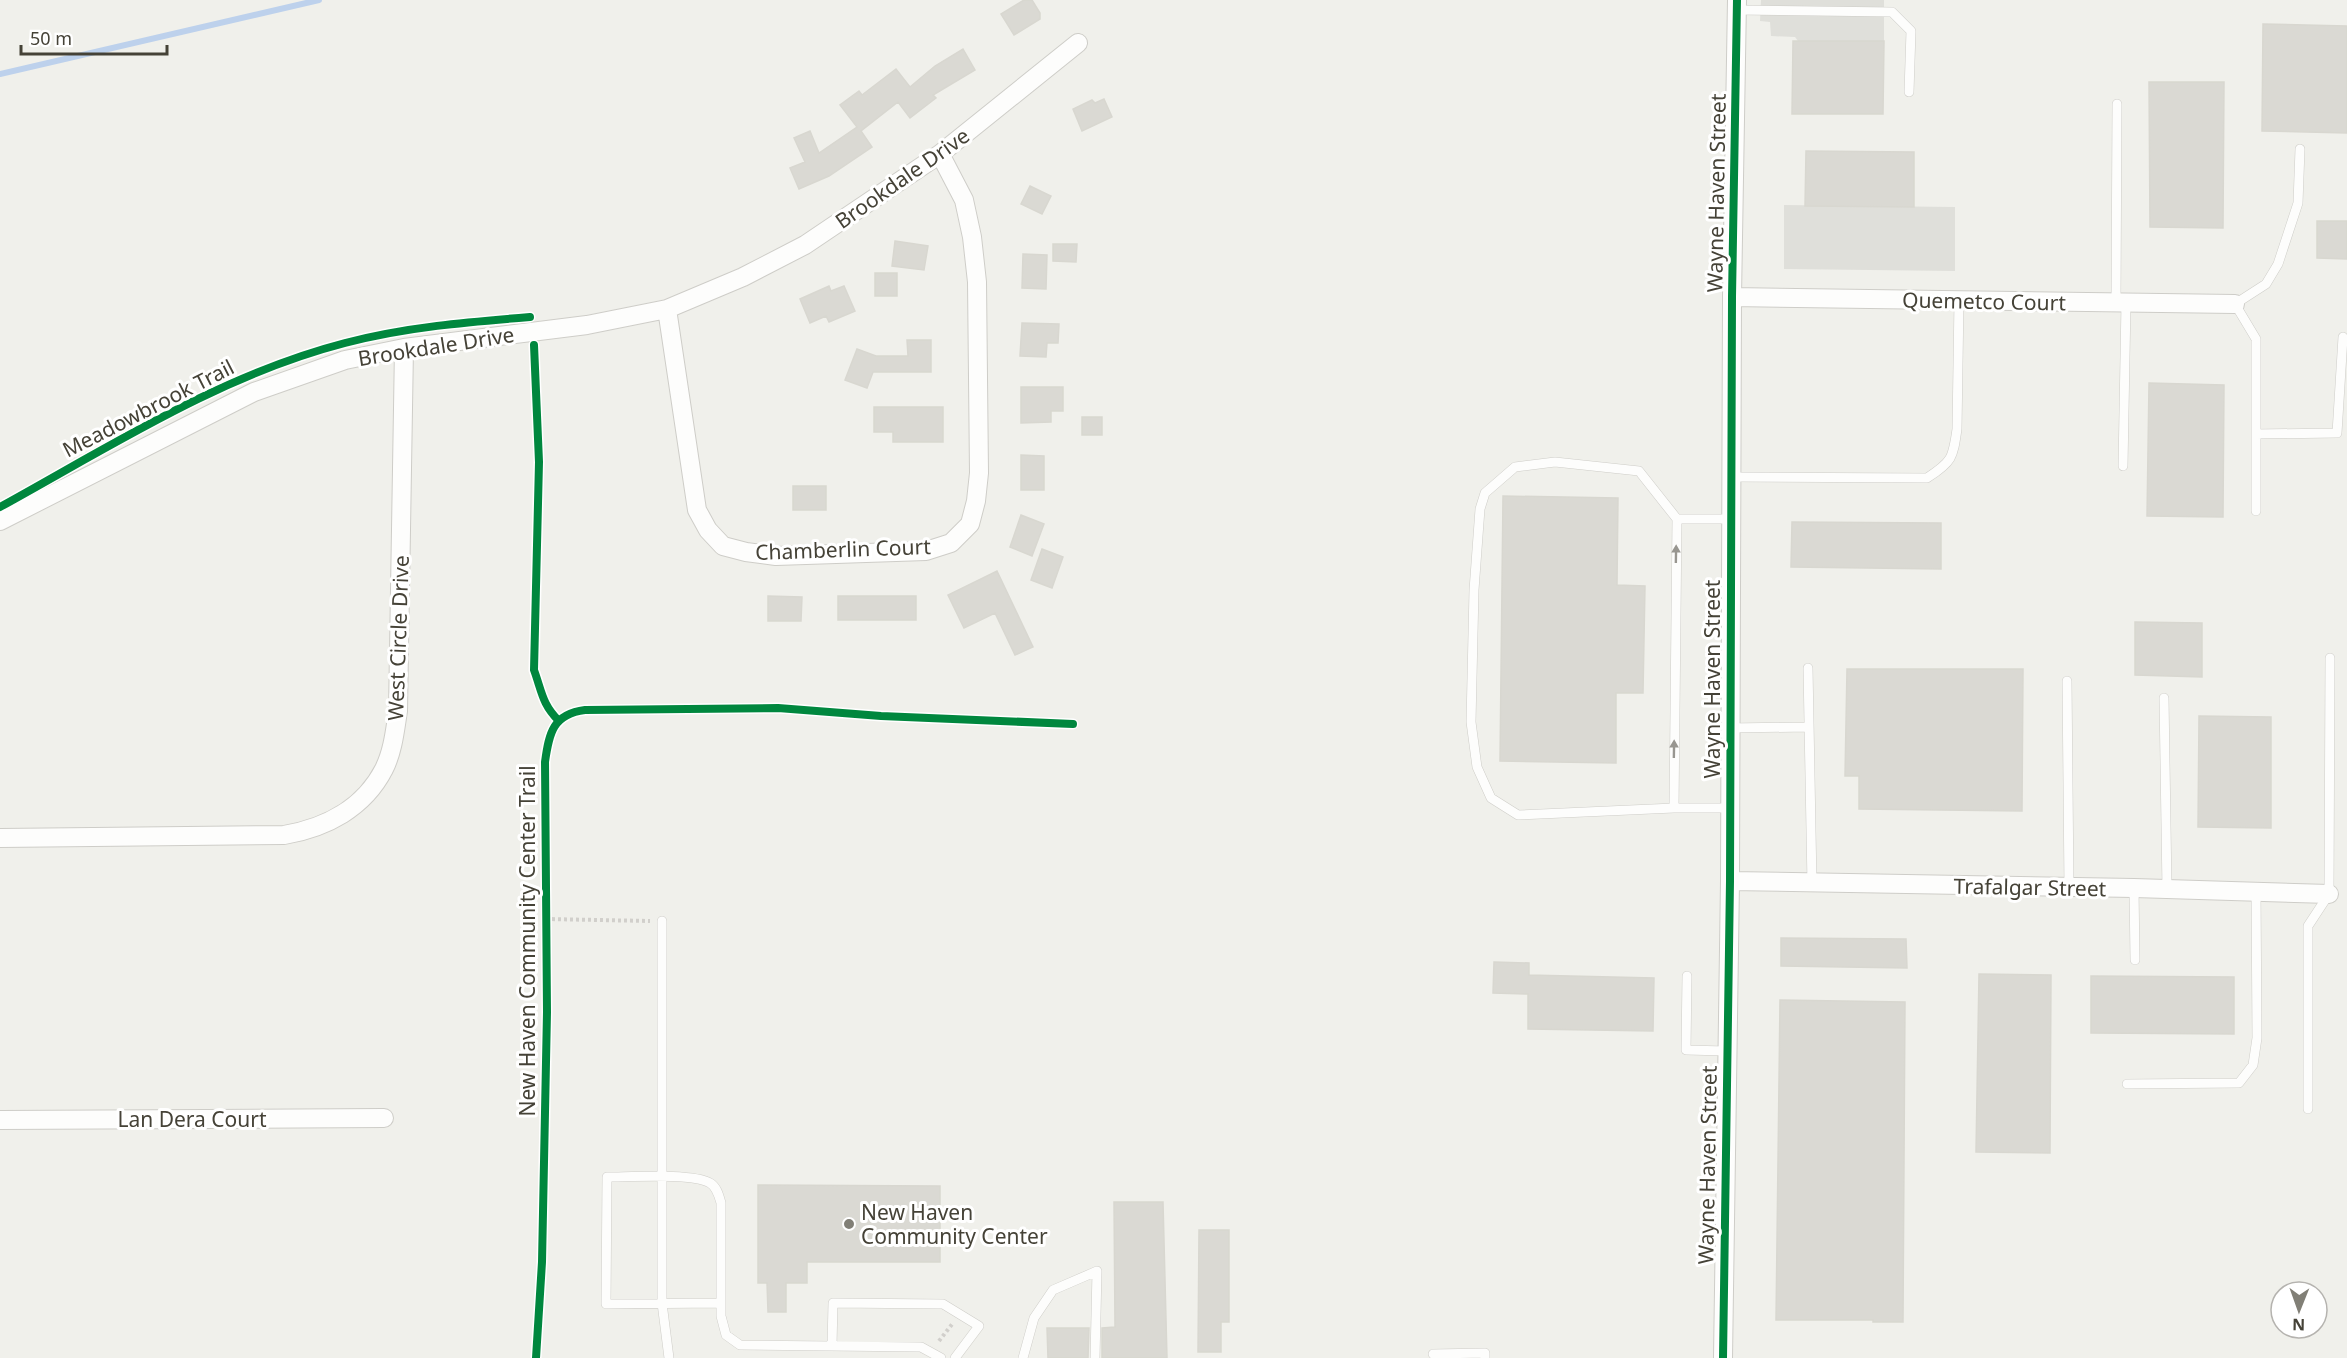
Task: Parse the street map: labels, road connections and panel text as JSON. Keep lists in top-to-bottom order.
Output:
{
  "streets": {
    "street": [
      "Brookdale Drive",
      "Wayne Haven Street",
      "Quemetco Court",
      "Chamberlin Court",
      "West Circle Drive",
      "Trafalgar Street",
      "Lan Dera Court"
    ],
    "cycle path": ["Meadowbrook Trail", "New Haven Community Center Trail"]
  },
  "crossings": [
    ["Brookdale Drive", "Chamberlin Court"],
    ["Brookdale Drive", "West Circle Drive"],
    ["Wayne Haven Street", "Quemetco Court"],
    ["Wayne Haven Street", "Trafalgar Street"]
  ],
  "places": ["New Haven Community Center"],
  "scale_bar": "50 m",
  "north": "bottom"
}
